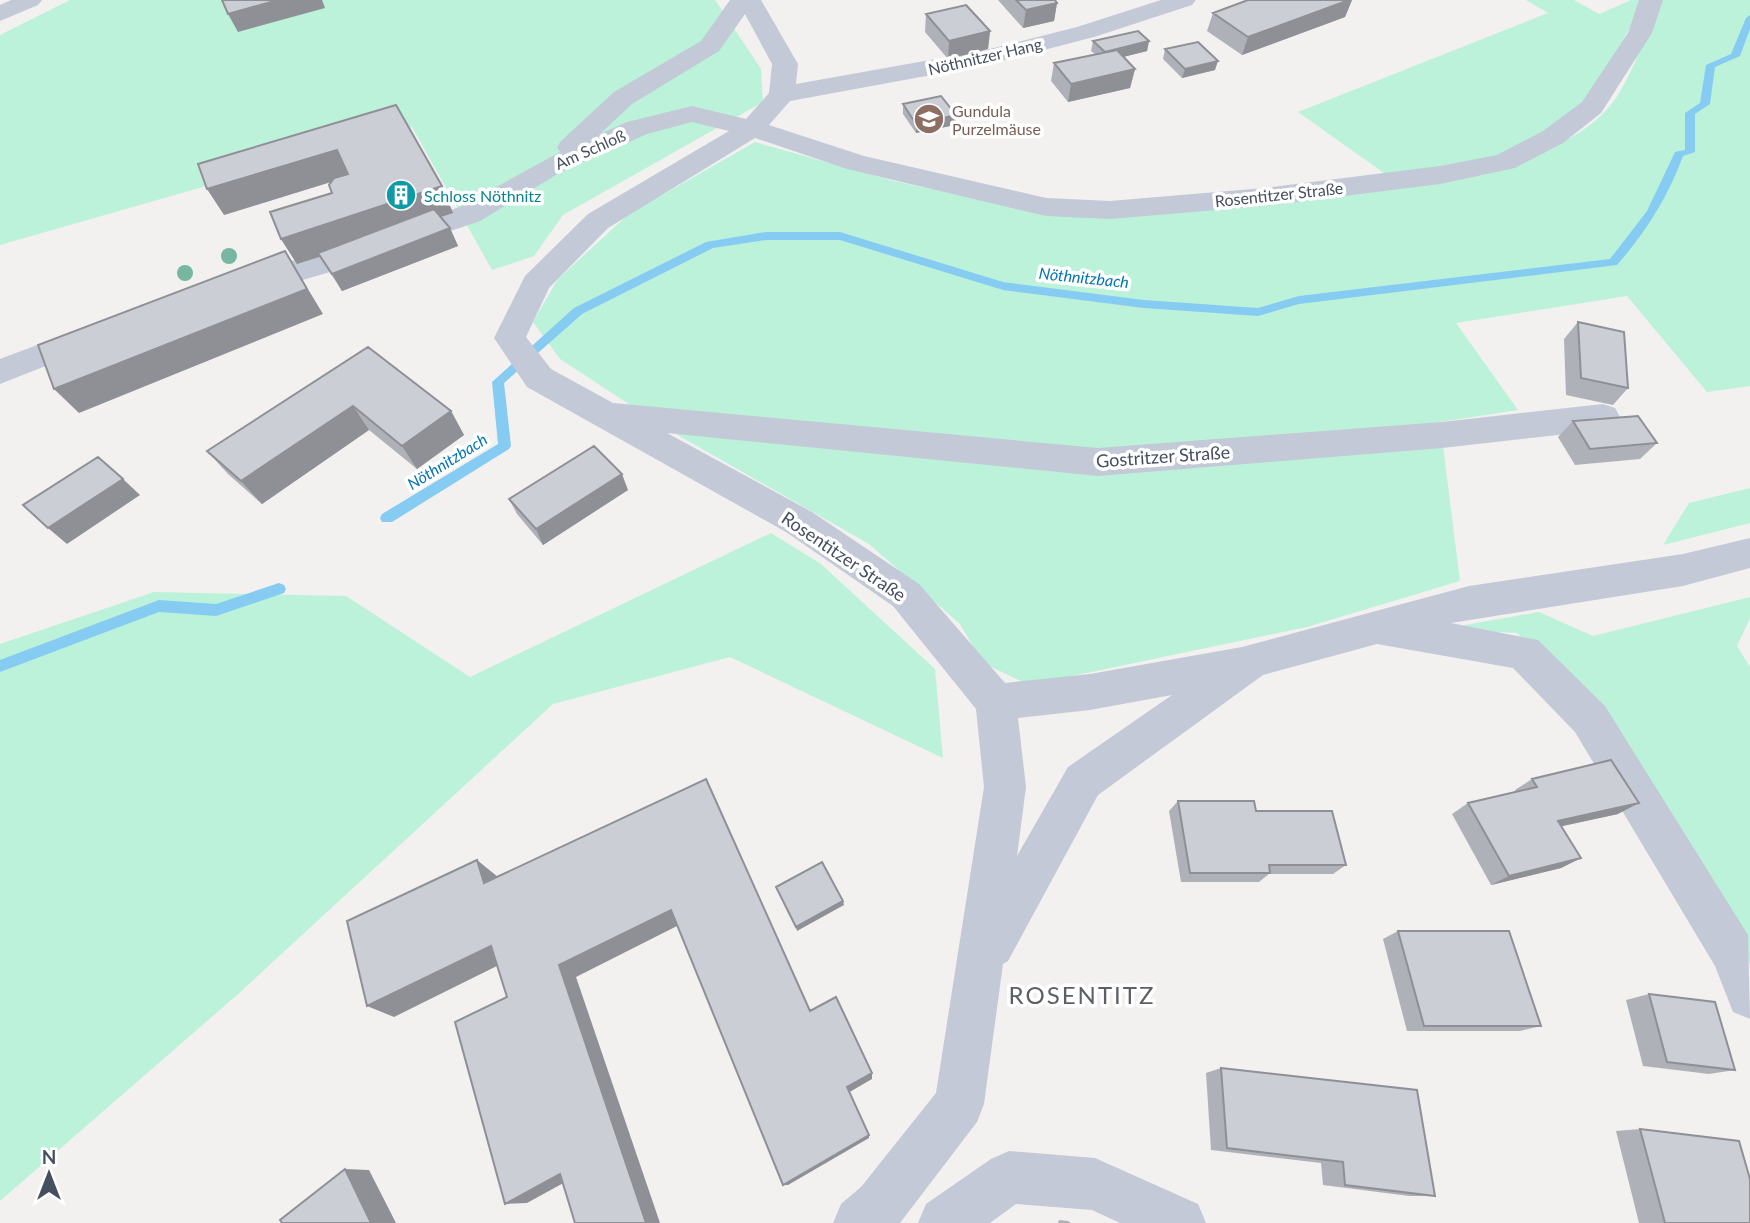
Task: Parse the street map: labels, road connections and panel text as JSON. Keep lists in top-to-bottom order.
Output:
{
  "streets": {
    "street": [
      "Nöthnitzer Hang",
      "Am Schloß",
      "Rosentitzer Straße",
      "Gostritzer Straße"
    ]
  },
  "crossings": [
    ["Nöthnitzer Hang", "Rosentitzer Straße"],
    ["Am Schloß", "Rosentitzer Straße"],
    ["Rosentitzer Straße", "Gostritzer Straße"]
  ],
  "districts": ["ROSENTITZ"],
  "water": ["Nöthnitzbach"],
  "places": {
    "school or university": ["Gundula Purzelmäuse"],
    "building": ["Schloss Nöthnitz"]
  },
  "north": "top"
}
